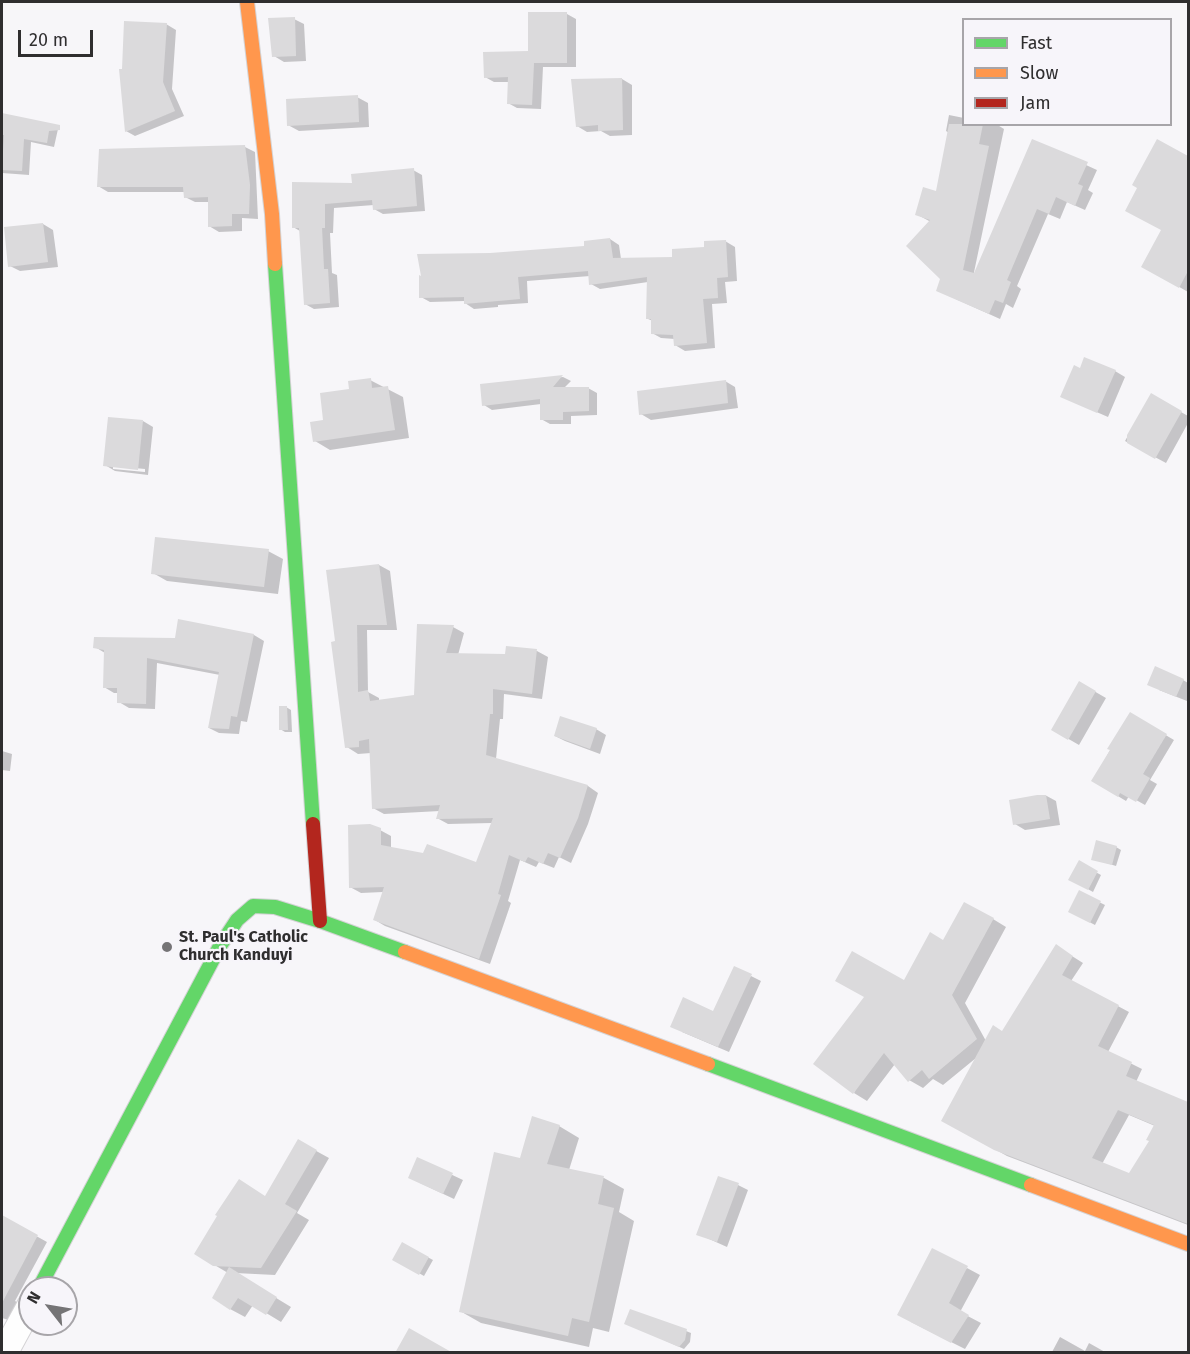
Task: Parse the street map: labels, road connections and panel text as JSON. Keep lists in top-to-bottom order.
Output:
{
  "places": ["St. Paul's Catholic Church Kanduyi"],
  "legend": ["Fast", "Slow", "Jam"],
  "scale_bar": "20 m",
  "north": "top left"
}
